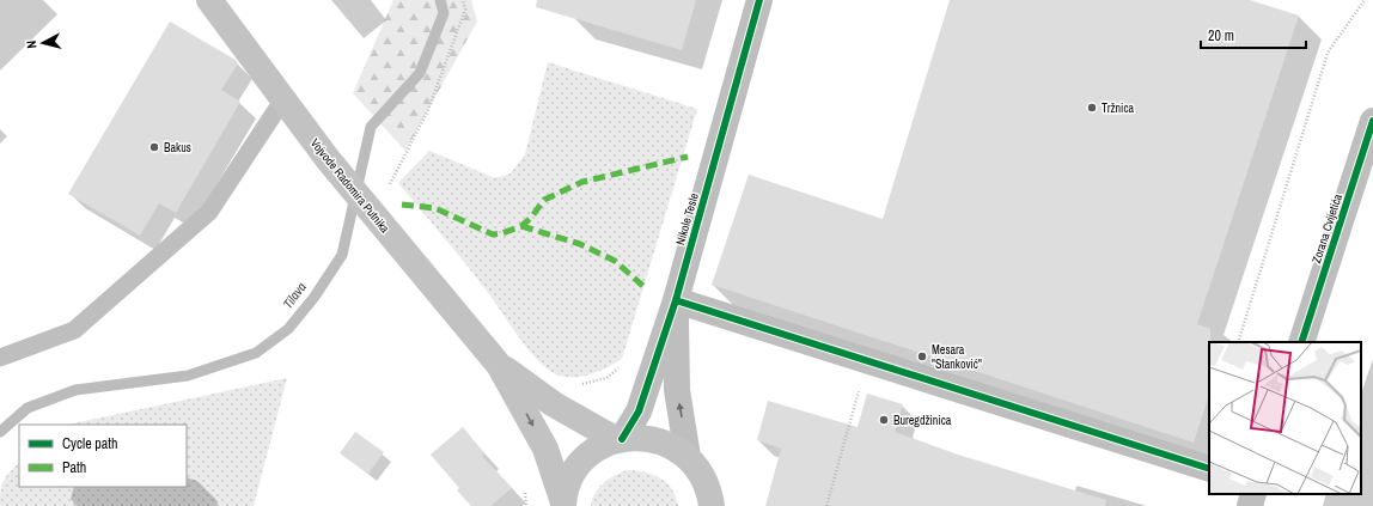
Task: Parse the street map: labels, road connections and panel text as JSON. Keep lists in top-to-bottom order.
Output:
{
  "streets": {
    "main road": ["Vojvode Radomira Putnika"],
    "street": ["Nikole Tesle", "Zorana Cvijetića"]
  },
  "crossings": [
    ["Vojvode Radomira Putnika", "Nikole Tesle"]
  ],
  "water": ["Tilava"],
  "places": [
    "Tržnica",
    "Bakus",
    "Mesara \"Stanković\"",
    "Buregdžinica"
  ],
  "legend": ["Cycle path", "Path"],
  "scale_bar": "20 m",
  "north": "left"
}
